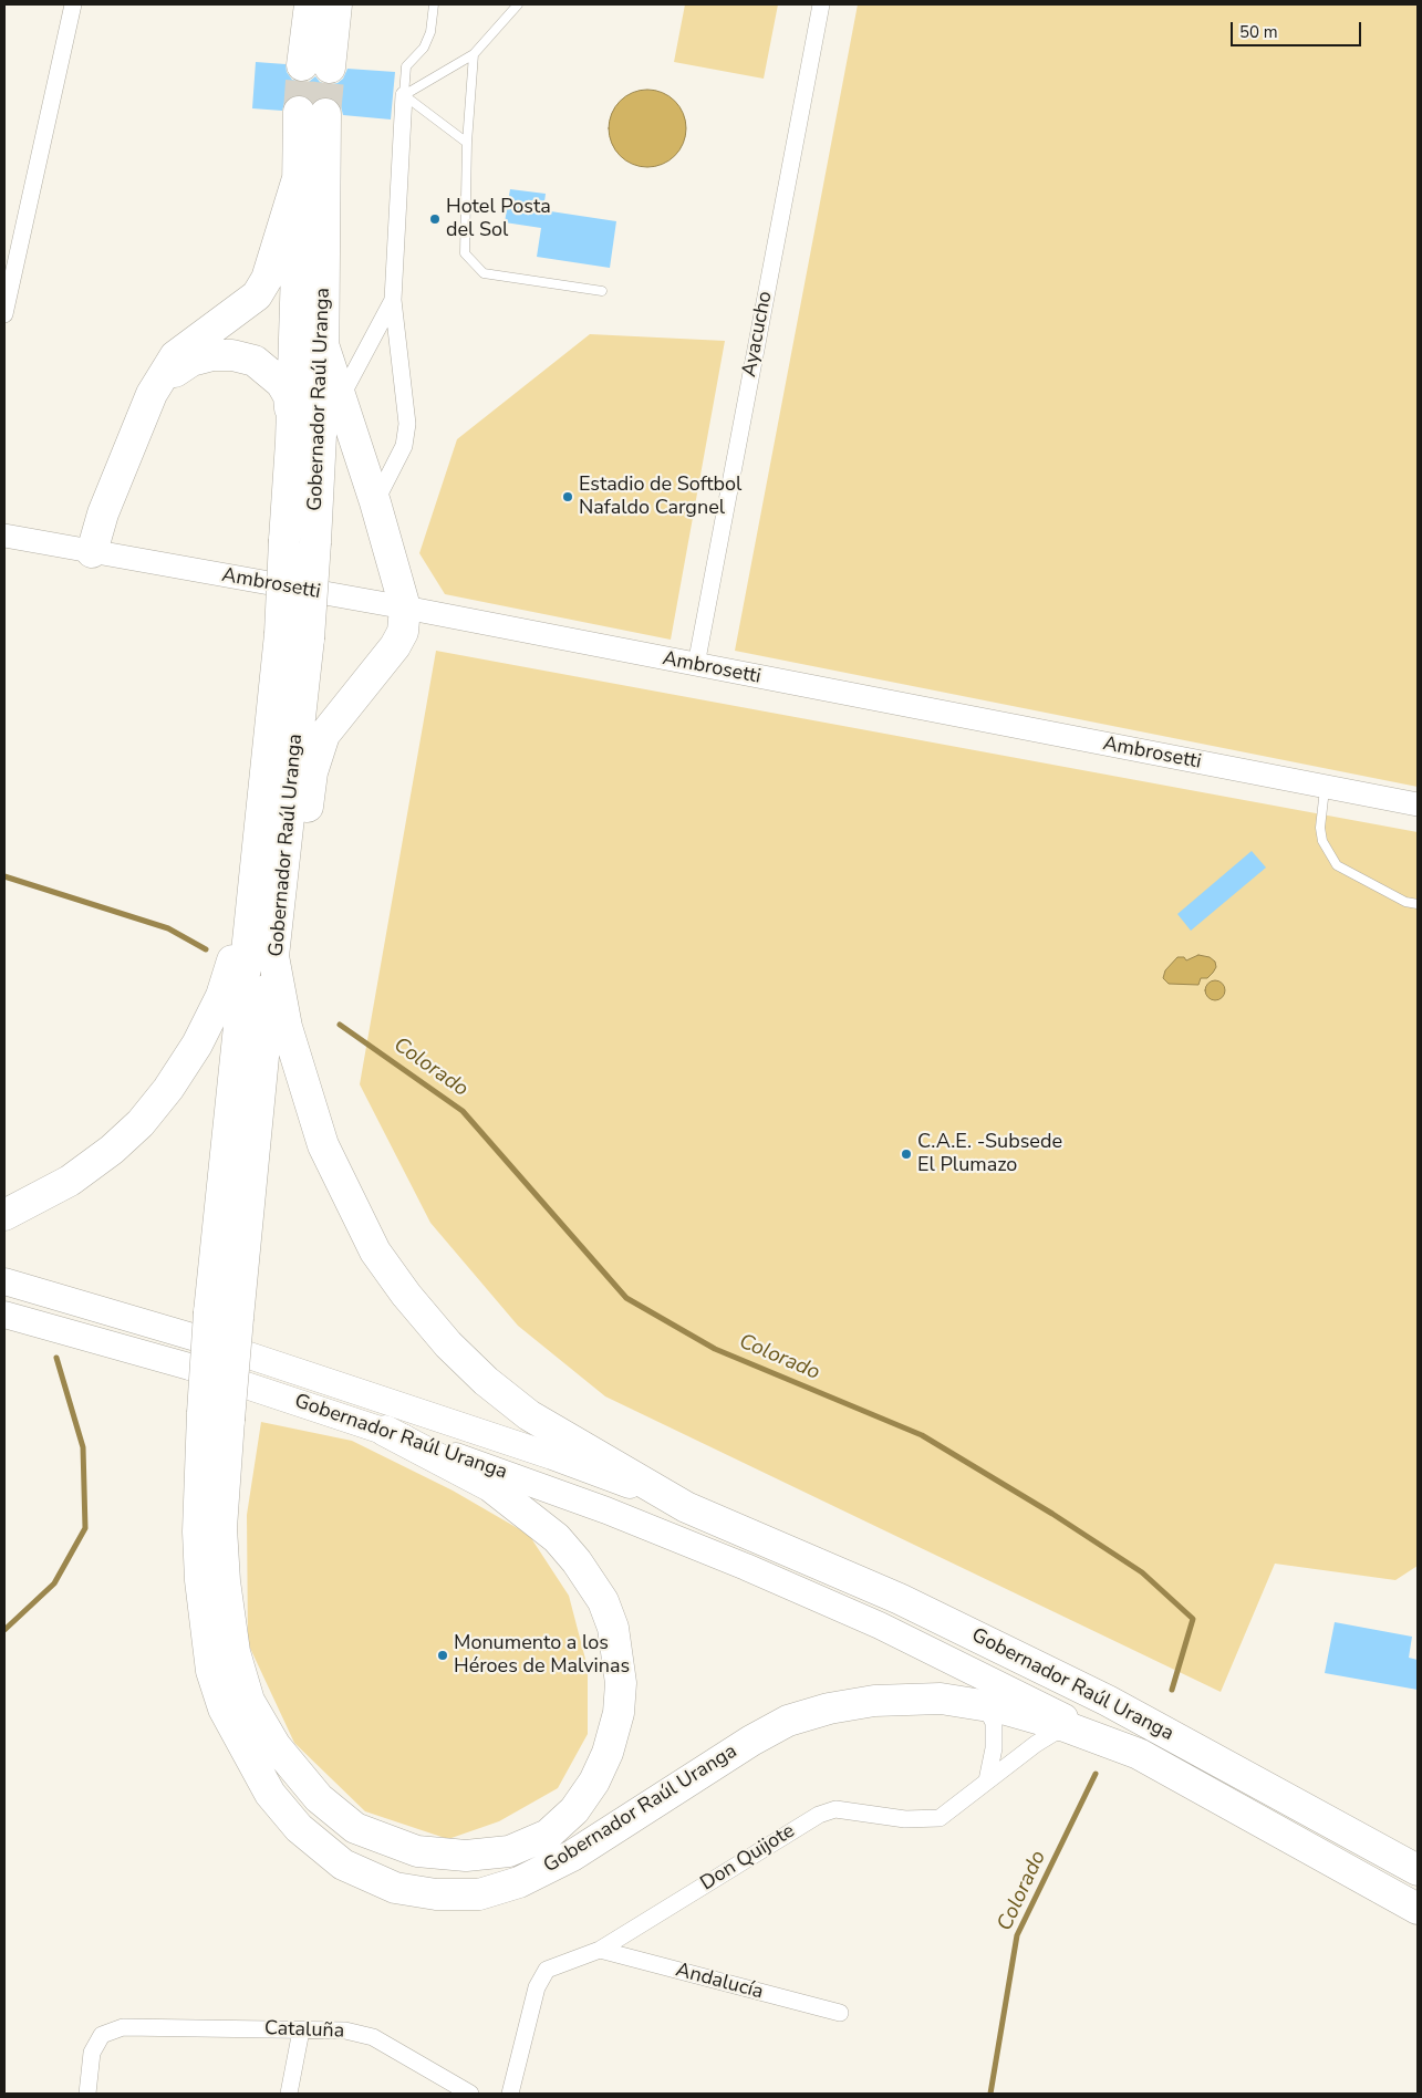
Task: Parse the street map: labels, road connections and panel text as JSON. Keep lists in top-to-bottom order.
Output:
{
  "streets": {
    "highway": ["Gobernador Raúl Uranga"],
    "street": [
      "Ayacucho",
      "Ambrosetti",
      "Don Quijote",
      "Andalucía",
      "Cataluña"
    ]
  },
  "crossings": [
    ["Ayacucho", "Ambrosetti"],
    ["Gobernador Raúl Uranga", "Don Quijote"],
    ["Don Quijote", "Andalucía"]
  ],
  "water": ["Colorado"],
  "places": [
    "Hotel Posta del Sol",
    "Estadio de Softbol Nafaldo Cargnel",
    "C.A.E. -Subsede El Plumazo",
    "Monumento a los Héroes de Malvinas"
  ],
  "scale_bar": "50 m"
}
